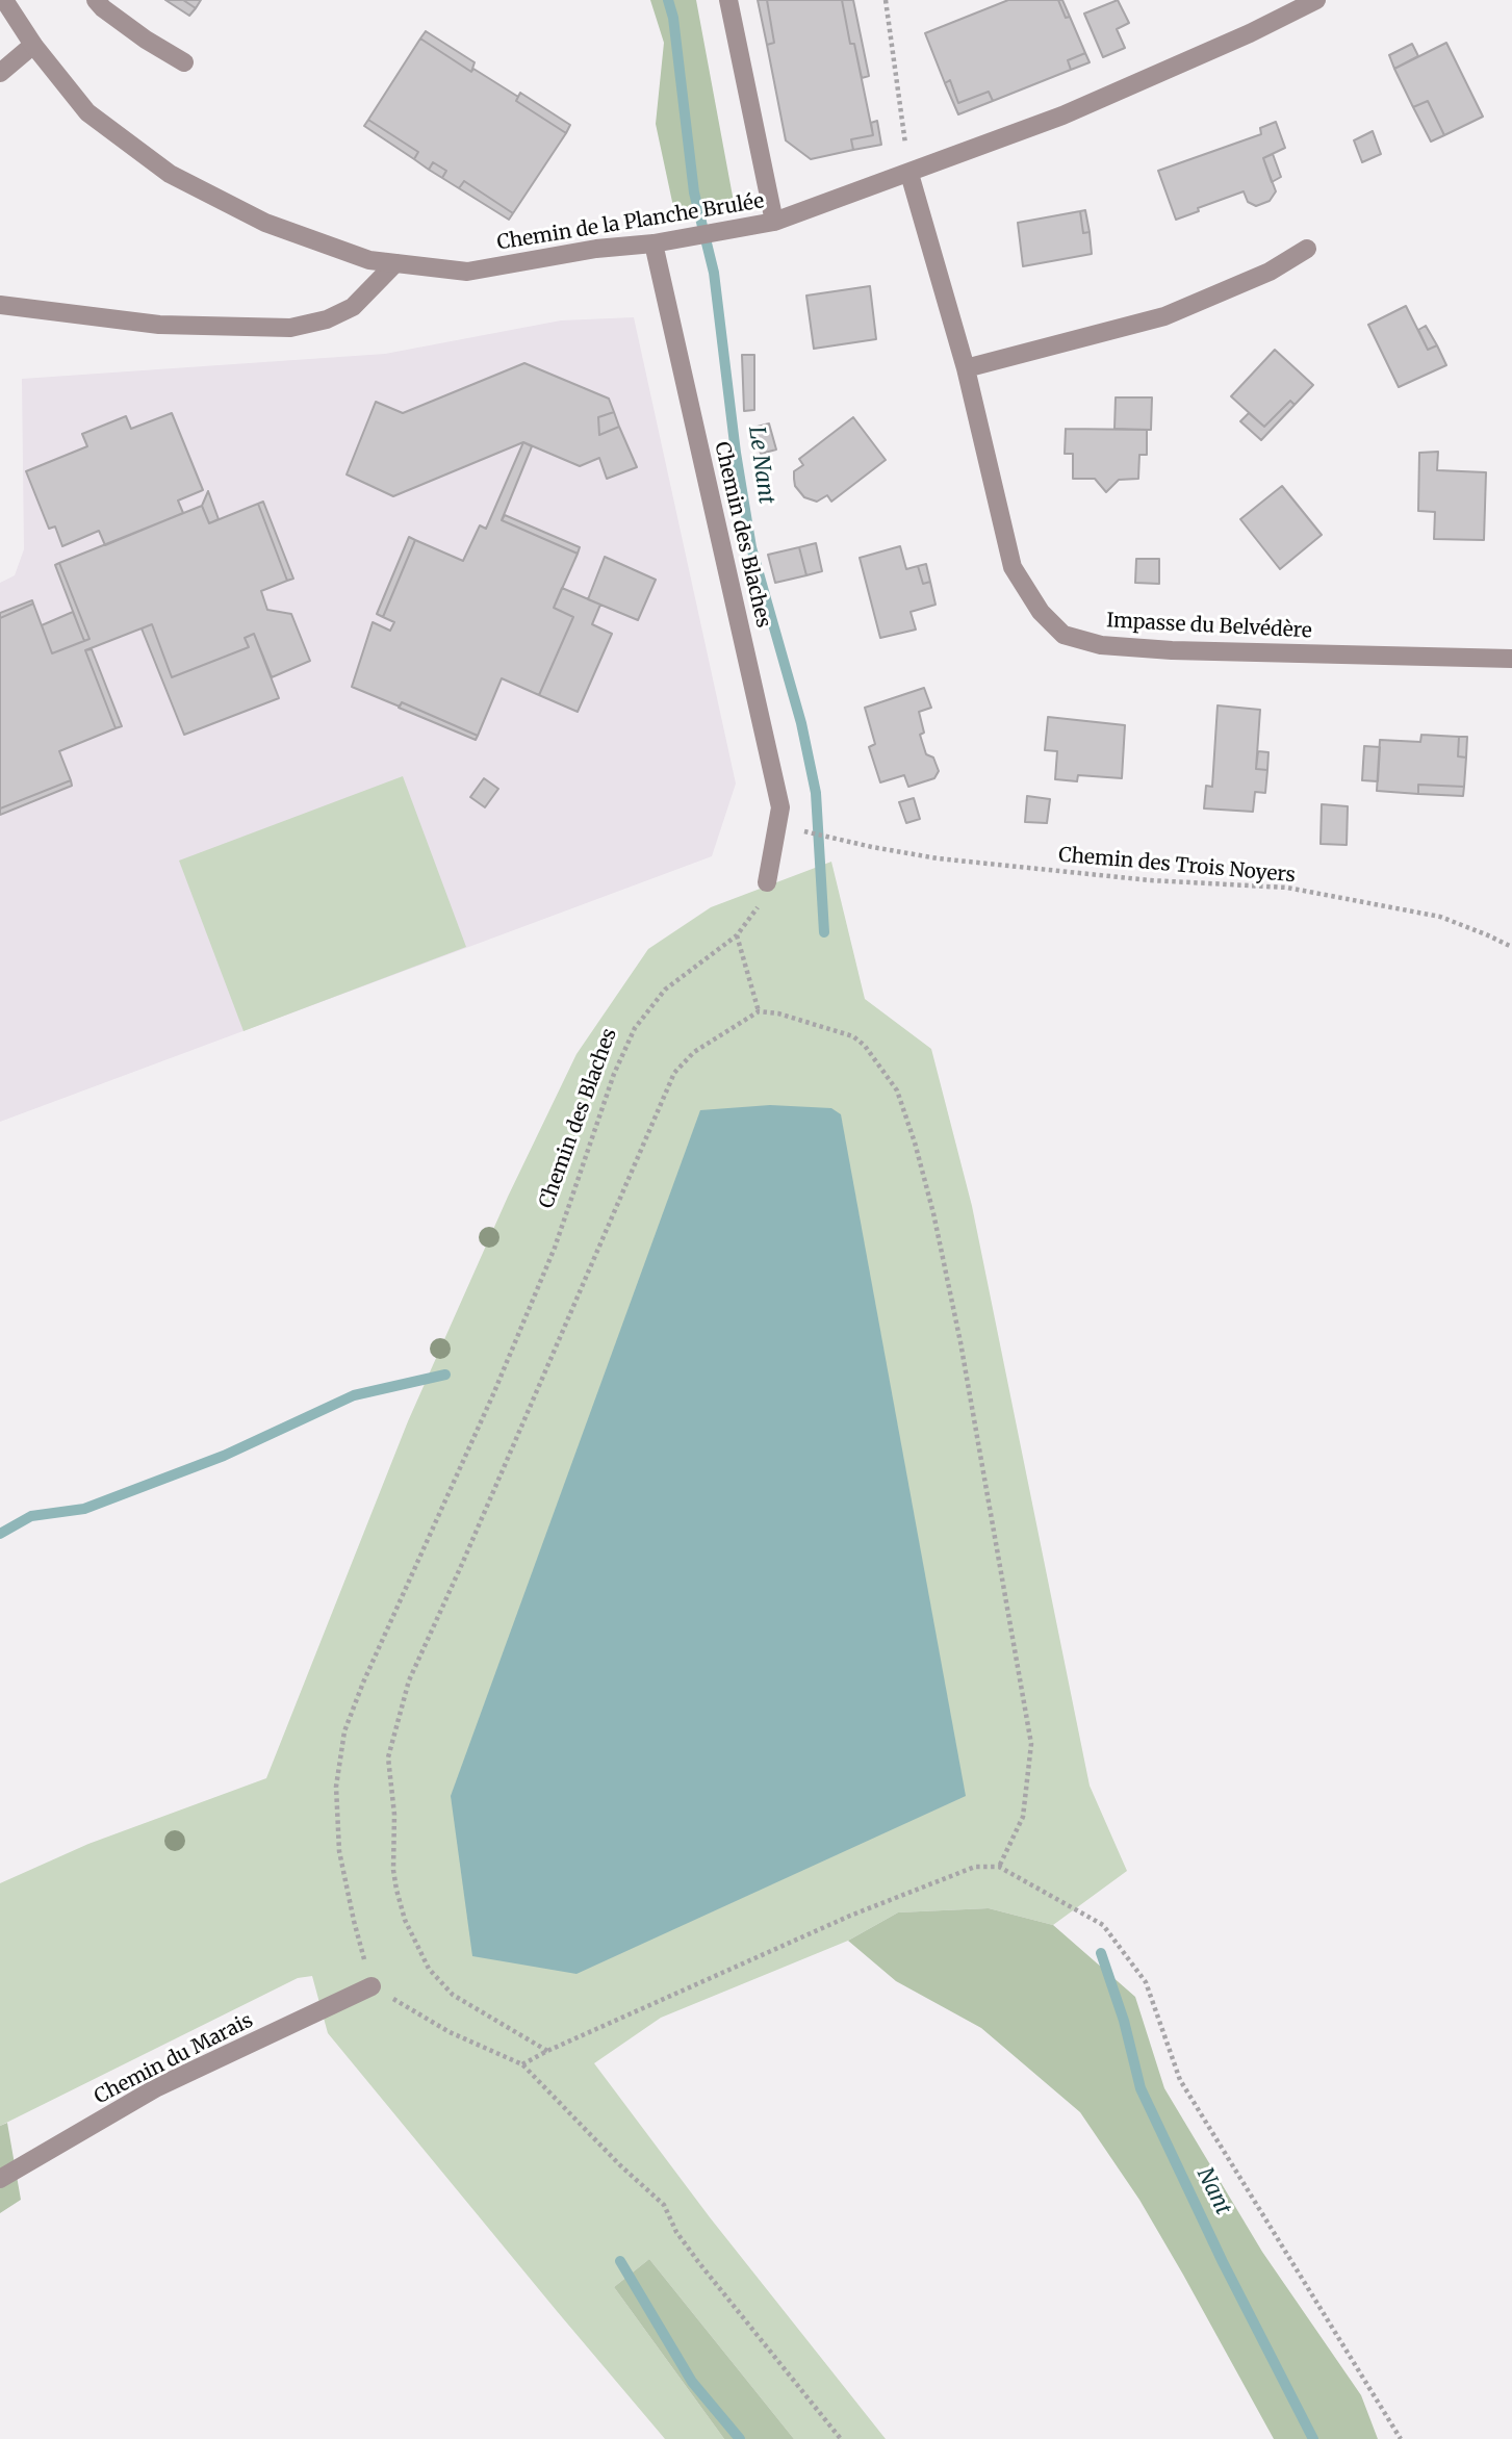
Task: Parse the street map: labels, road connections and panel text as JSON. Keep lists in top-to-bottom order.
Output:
{
  "streets": {
    "street": [
      "Chemin de la Planche Brulée",
      "Chemin des Blaches",
      "Impasse du Belvédère",
      "Chemin du Marais"
    ],
    "path": ["Chemin des Trois Noyers"]
  },
  "crossings": [
    ["Chemin de la Planche Brulée", "Chemin des Blaches"],
    ["Chemin de la Planche Brulée", "Impasse du Belvédère"],
    ["Chemin des Blaches", "Chemin du Marais"]
  ],
  "water": ["Le Nant", "Nant"]
}
